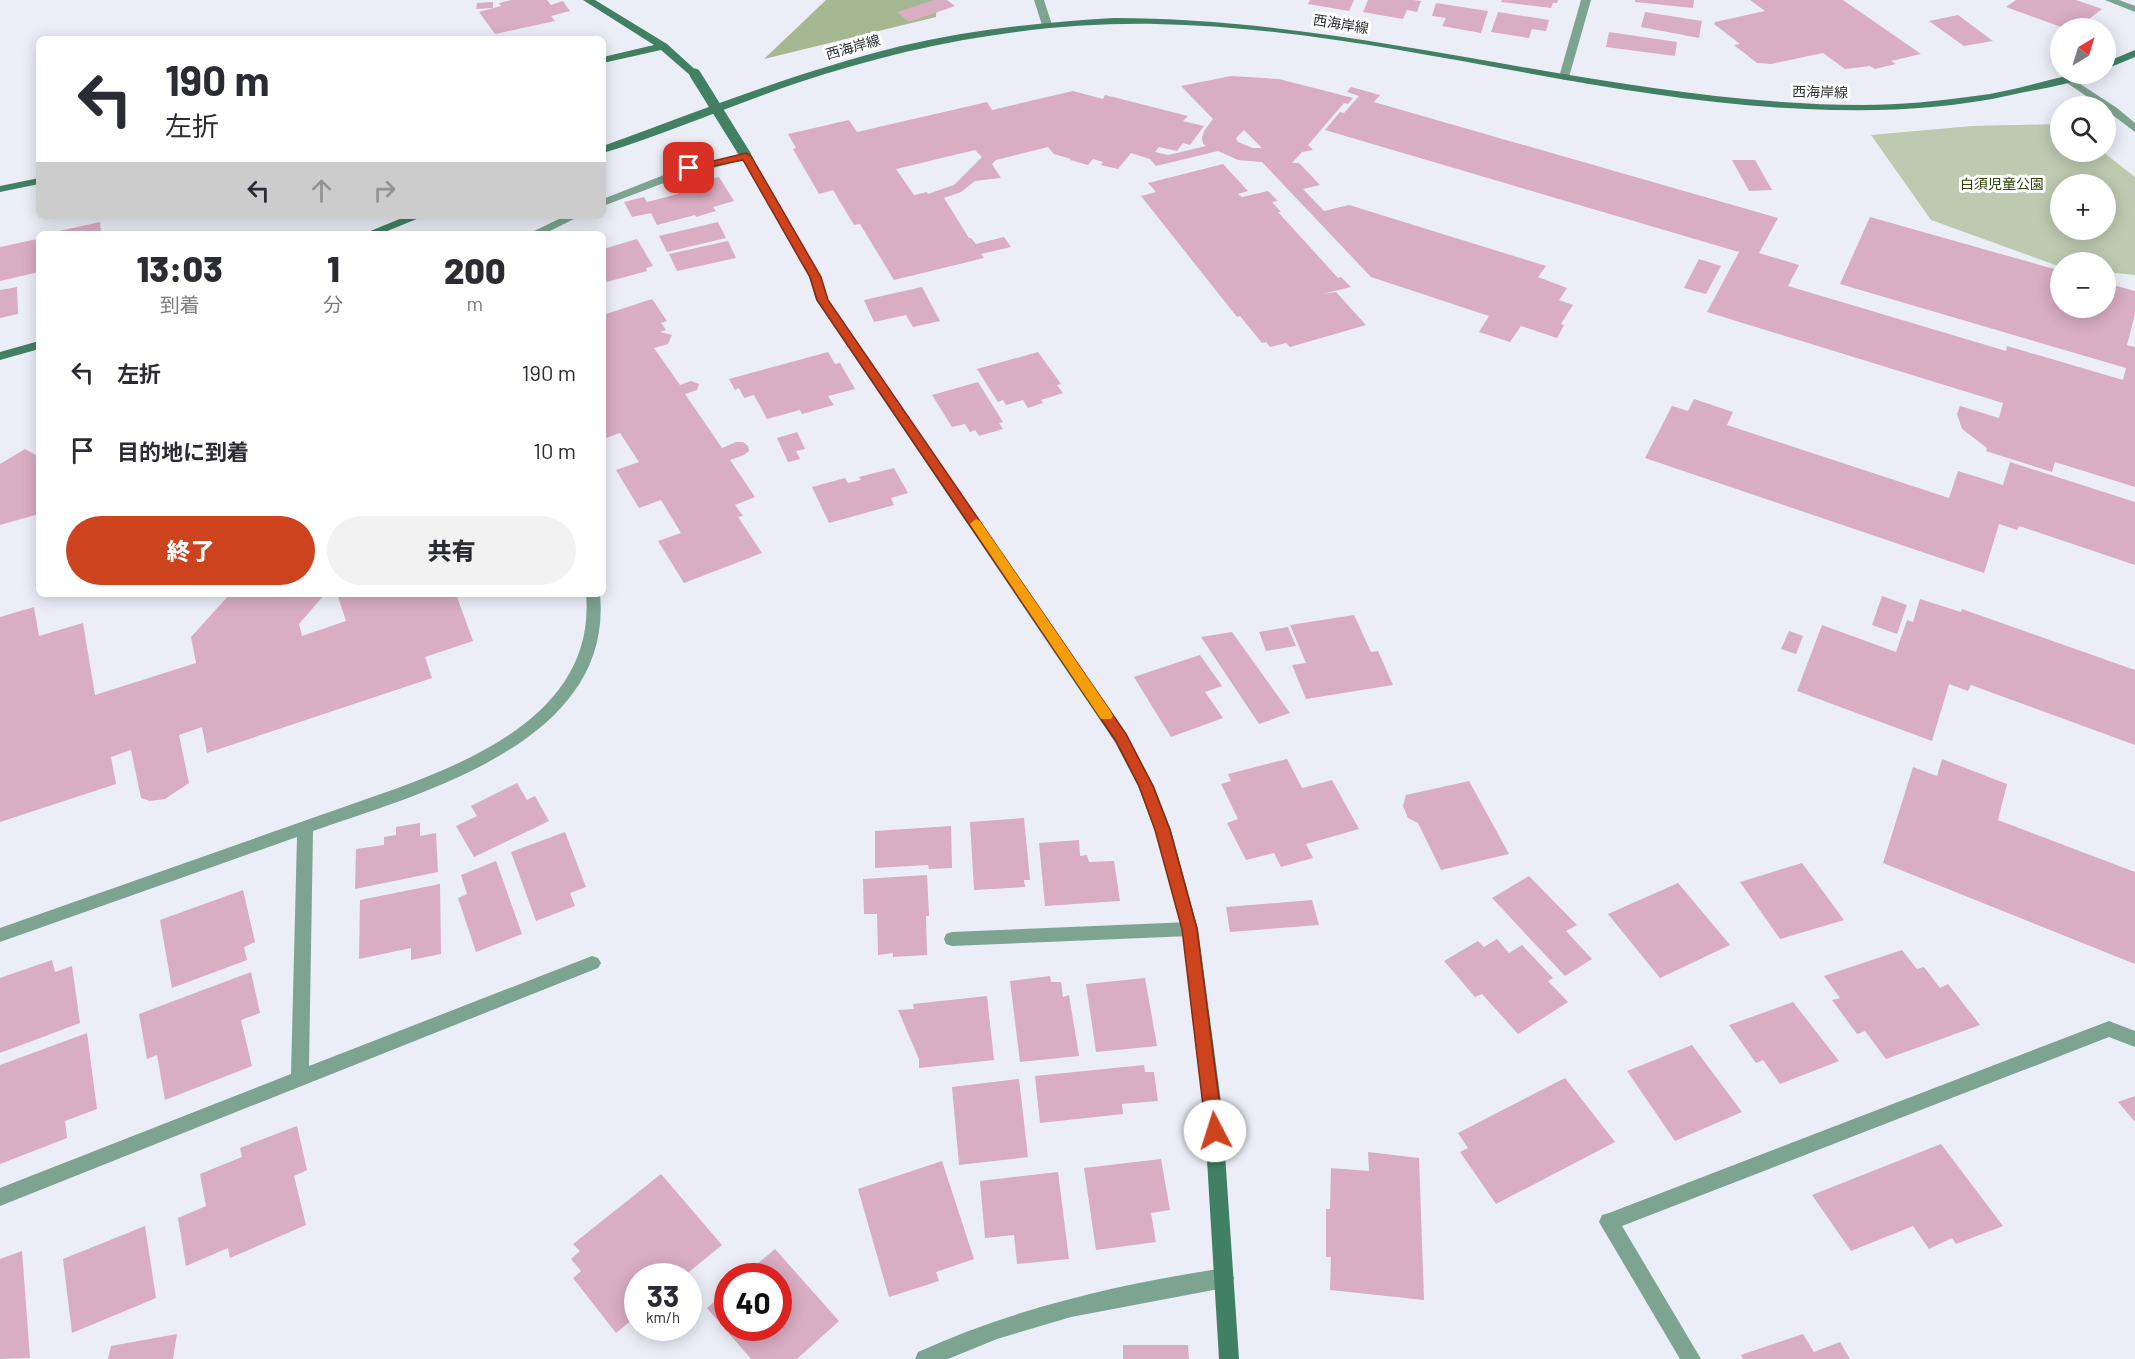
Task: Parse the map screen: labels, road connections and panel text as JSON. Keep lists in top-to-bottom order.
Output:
{
  "streets": {
    "street": ["西海岸線"]
  },
  "parks": ["白須児童公園"],
  "north": "top right",
  "page": {
    "map_buttons": ["+", "−"],
    "turn": ["190 m", "左折"],
    "eta": [
      "13:03",
      "到着",
      "1",
      "分",
      "200",
      "m"
    ],
    "list": [
      {
        "name": "左折",
        "value": "190 m"
      },
      {
        "name": "目的地に到着",
        "value": "10 m"
      }
    ],
    "buttons": ["終了", "共有"],
    "speed": "33 km/h",
    "limit": "40"
  }
}
